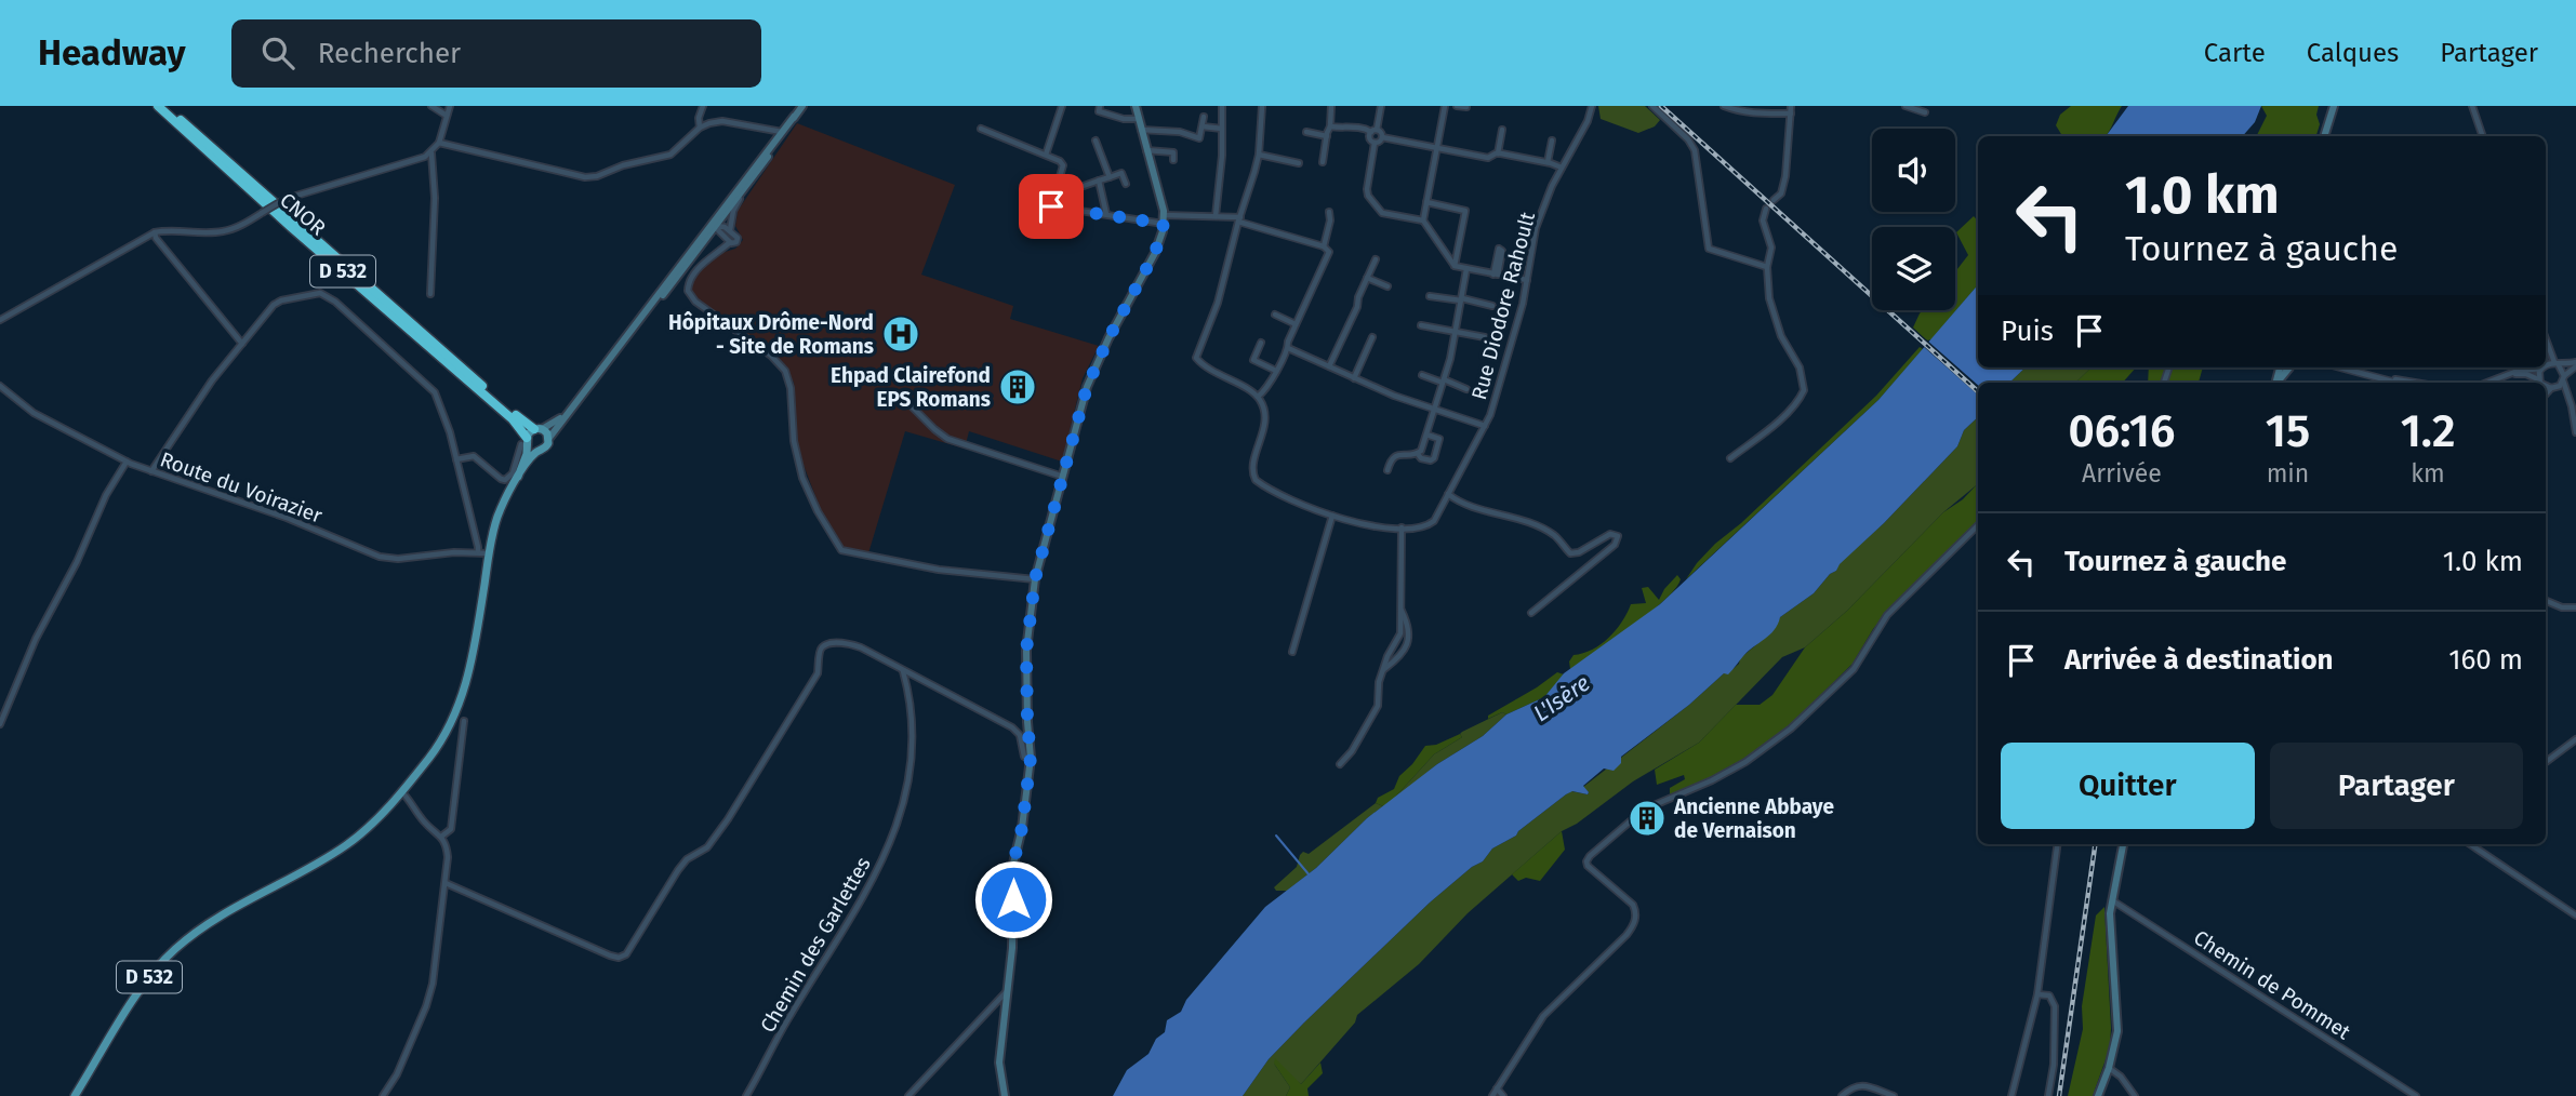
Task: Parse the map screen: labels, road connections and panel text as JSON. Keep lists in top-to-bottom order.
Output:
{
  "streets": {
    "highway": ["CNOR", "D 532"],
    "street": [
      "Rue Diodore Rahoult",
      "Route du Voirazier",
      "Chemin des Garlettes",
      "Chemin de Pommet"
    ]
  },
  "crossings": [
    ["CNOR", "D 532"],
    ["D 532", "Route du Voirazier"]
  ],
  "water": ["L'Isère"],
  "places": {
    "hospital": ["Hôpitaux Drôme-Nord - Site de Romans"],
    "building": ["Ehpad Clairefond EPS Romans", "Ancienne Abbaye de Vernaison"]
  },
  "page": {
    "header": "Headway",
    "search": "Rechercher",
    "nav": ["Carte", "Calques", "Partager"],
    "turn": ["1.0 km", "Tournez à gauche"],
    "then": "Puis",
    "eta": [
      "06:16",
      "Arrivée",
      "15",
      "min",
      "1.2",
      "km"
    ],
    "list": [
      {
        "name": "Tournez à gauche",
        "value": "1.0 km"
      },
      {
        "name": "Arrivée à destination",
        "value": "160 m"
      }
    ],
    "buttons": ["Quitter", "Partager"]
  }
}
